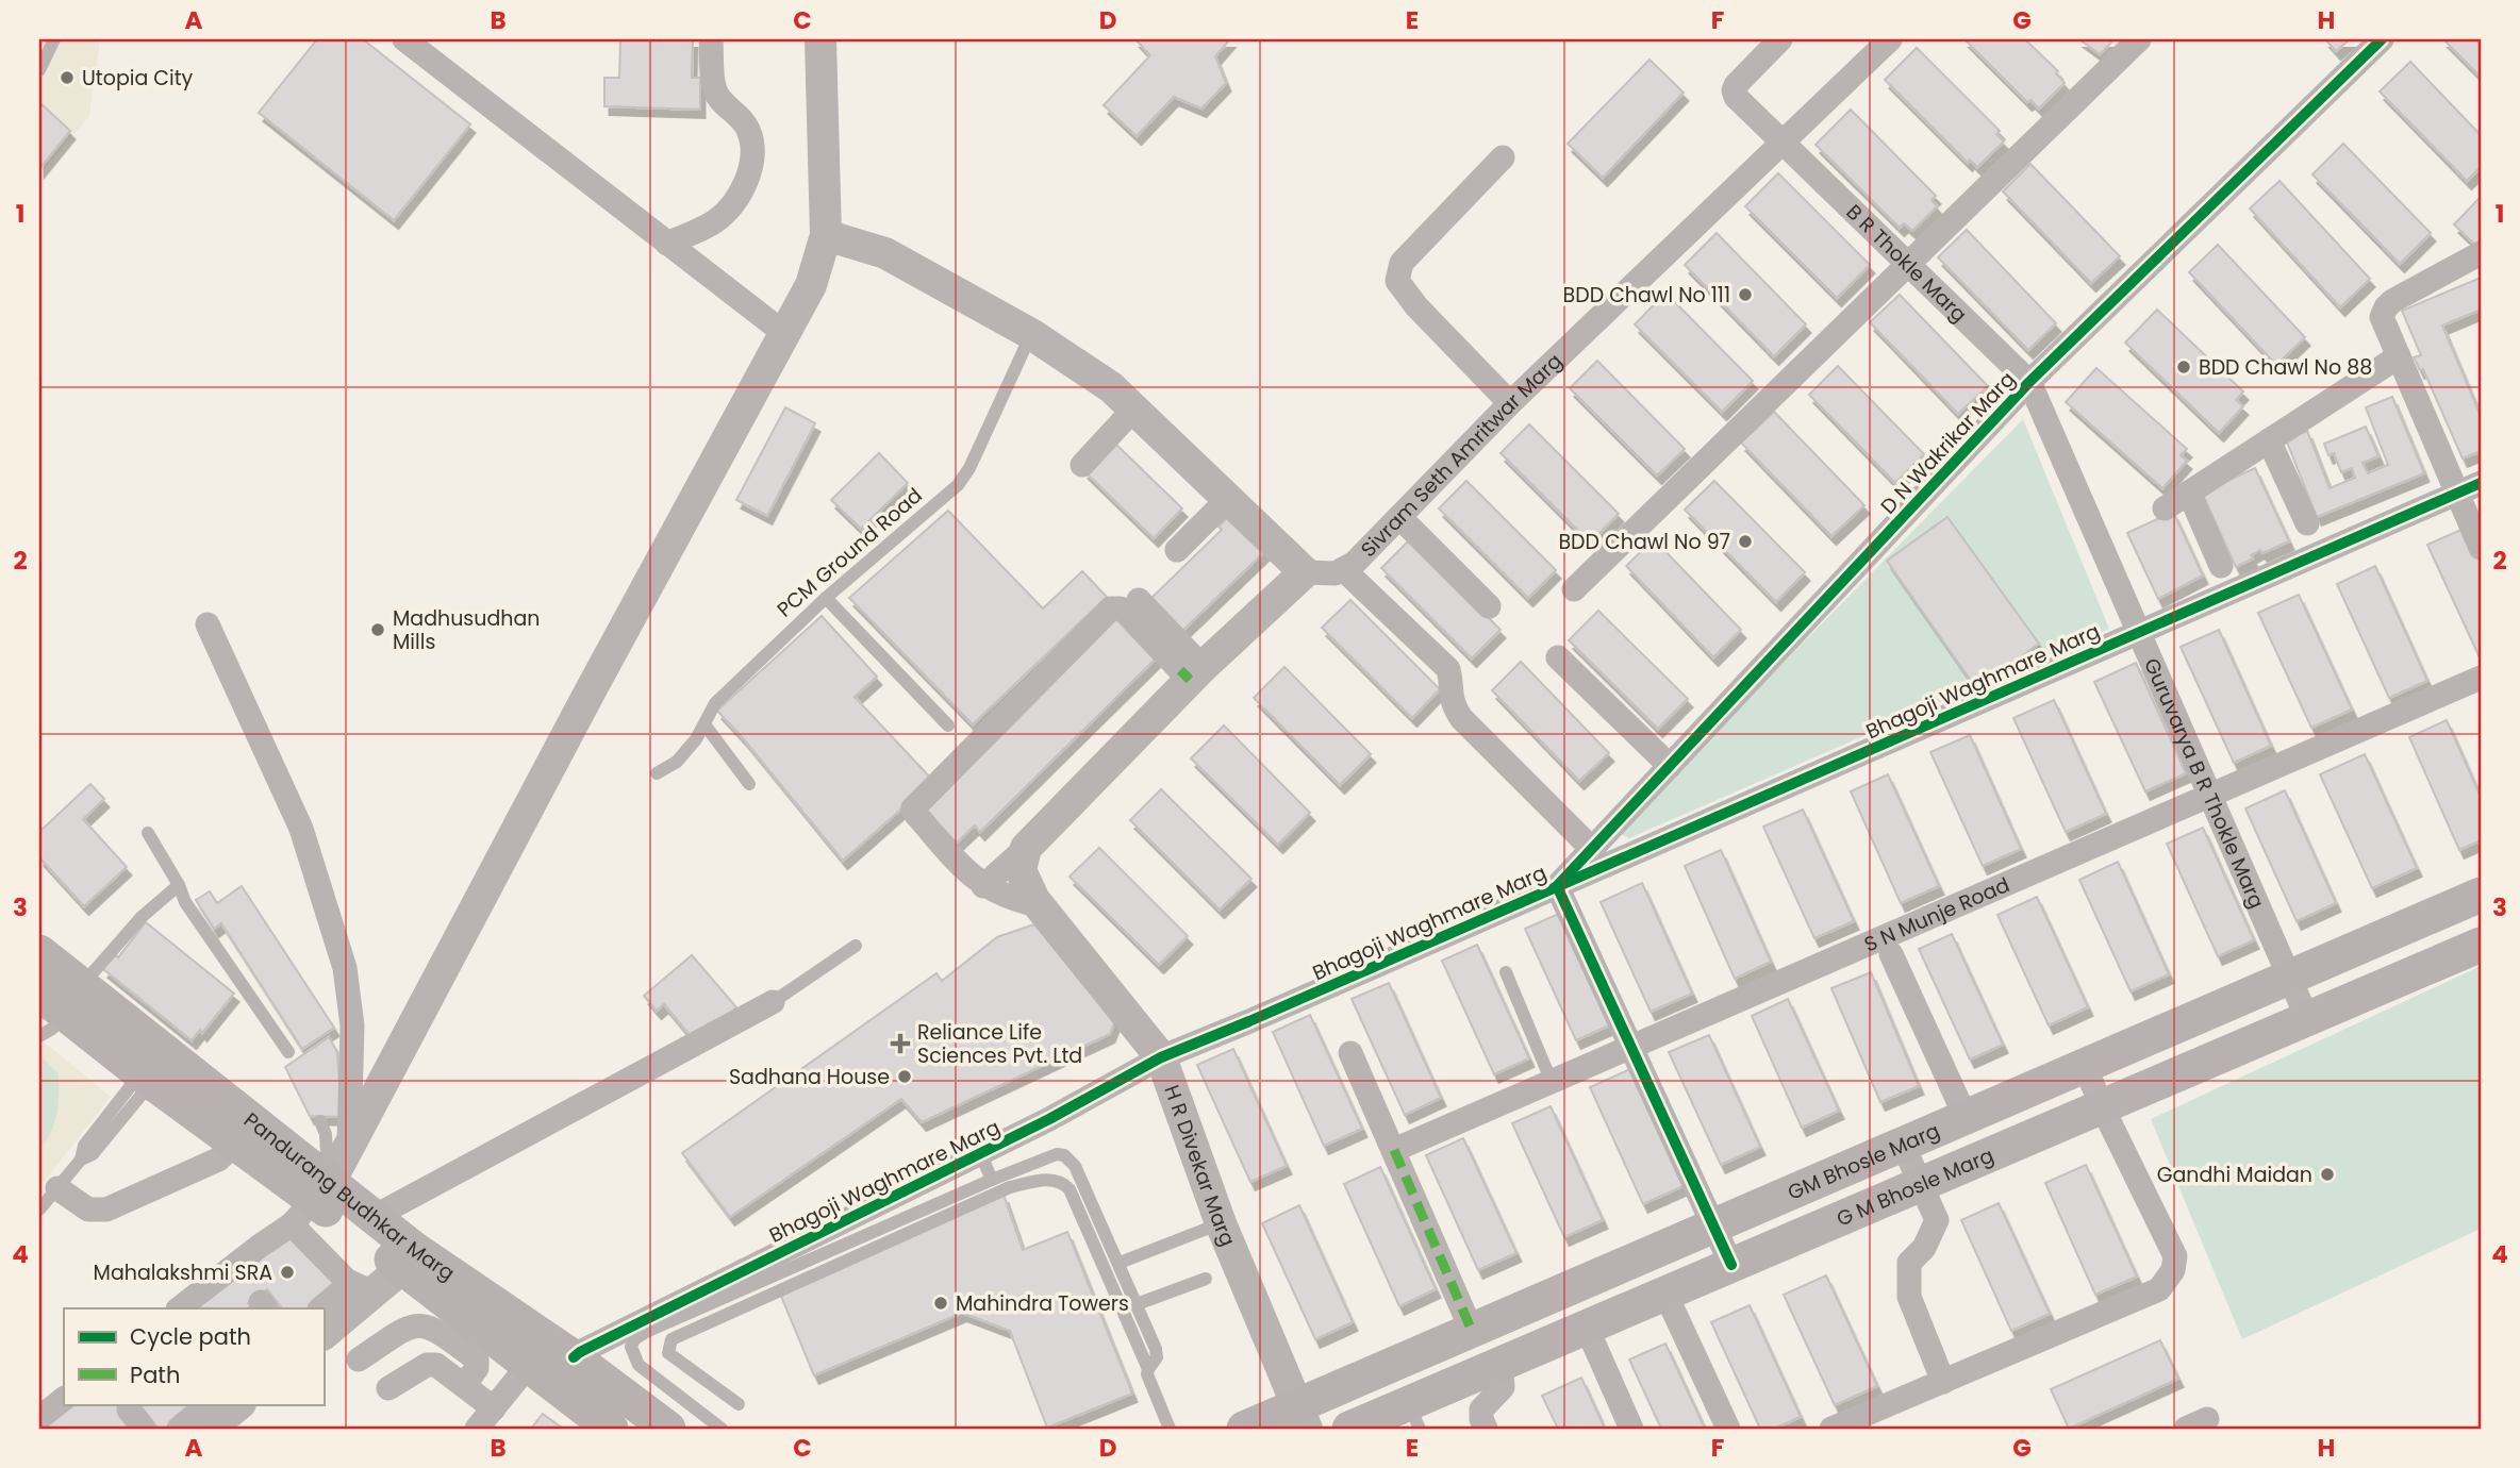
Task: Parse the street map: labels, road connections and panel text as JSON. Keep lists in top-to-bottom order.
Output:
{
  "streets": {
    "main road": ["GM Bhosle Marg", "G M Bhosle Marg", "Pandurang Budhkar Marg"],
    "street": [
      "B R Thokle Marg",
      "D N Wakrikar Marg",
      "Sivram Seth Amritwar Marg",
      "Bhagoji Waghmare Marg",
      "Guruvarya B R Thokle Marg",
      "S N Munje Road",
      "H R Divekar Marg"
    ],
    "lane": ["PCM Ground Road"]
  },
  "crossings": [
    ["B R Thokle Marg", "D N Wakrikar Marg"],
    ["B R Thokle Marg", "Sivram Seth Amritwar Marg"],
    ["B R Thokle Marg", "Guruvarya B R Thokle Marg"],
    ["D N Wakrikar Marg", "Bhagoji Waghmare Marg"],
    ["D N Wakrikar Marg", "Guruvarya B R Thokle Marg"],
    ["Bhagoji Waghmare Marg", "Guruvarya B R Thokle Marg"],
    ["Bhagoji Waghmare Marg", "H R Divekar Marg"],
    ["Bhagoji Waghmare Marg", "Pandurang Budhkar Marg"],
    ["Guruvarya B R Thokle Marg", "S N Munje Road"],
    ["Guruvarya B R Thokle Marg", "GM Bhosle Marg"],
    ["Guruvarya B R Thokle Marg", "G M Bhosle Marg"],
    ["GM Bhosle Marg", "H R Divekar Marg"]
  ],
  "places": {
    "other": [
      "Utopia City",
      "BDD Chawl No 111",
      "BDD Chawl No 88",
      "BDD Chawl No 97",
      "Madhusudhan Mills",
      "Sadhana House",
      "Gandhi Maidan",
      "Mahalakshmi SRA",
      "Mahindra Towers"
    ],
    "health": ["Reliance Life Sciences Pvt. Ltd"]
  },
  "legend": ["Cycle path", "Path"],
  "grid": {
    "columns": [
      "A",
      "B",
      "C",
      "D",
      "E",
      "F",
      "G",
      "H"
    ],
    "rows": [
      "1",
      "2",
      "3",
      "4"
    ]
  }
}
